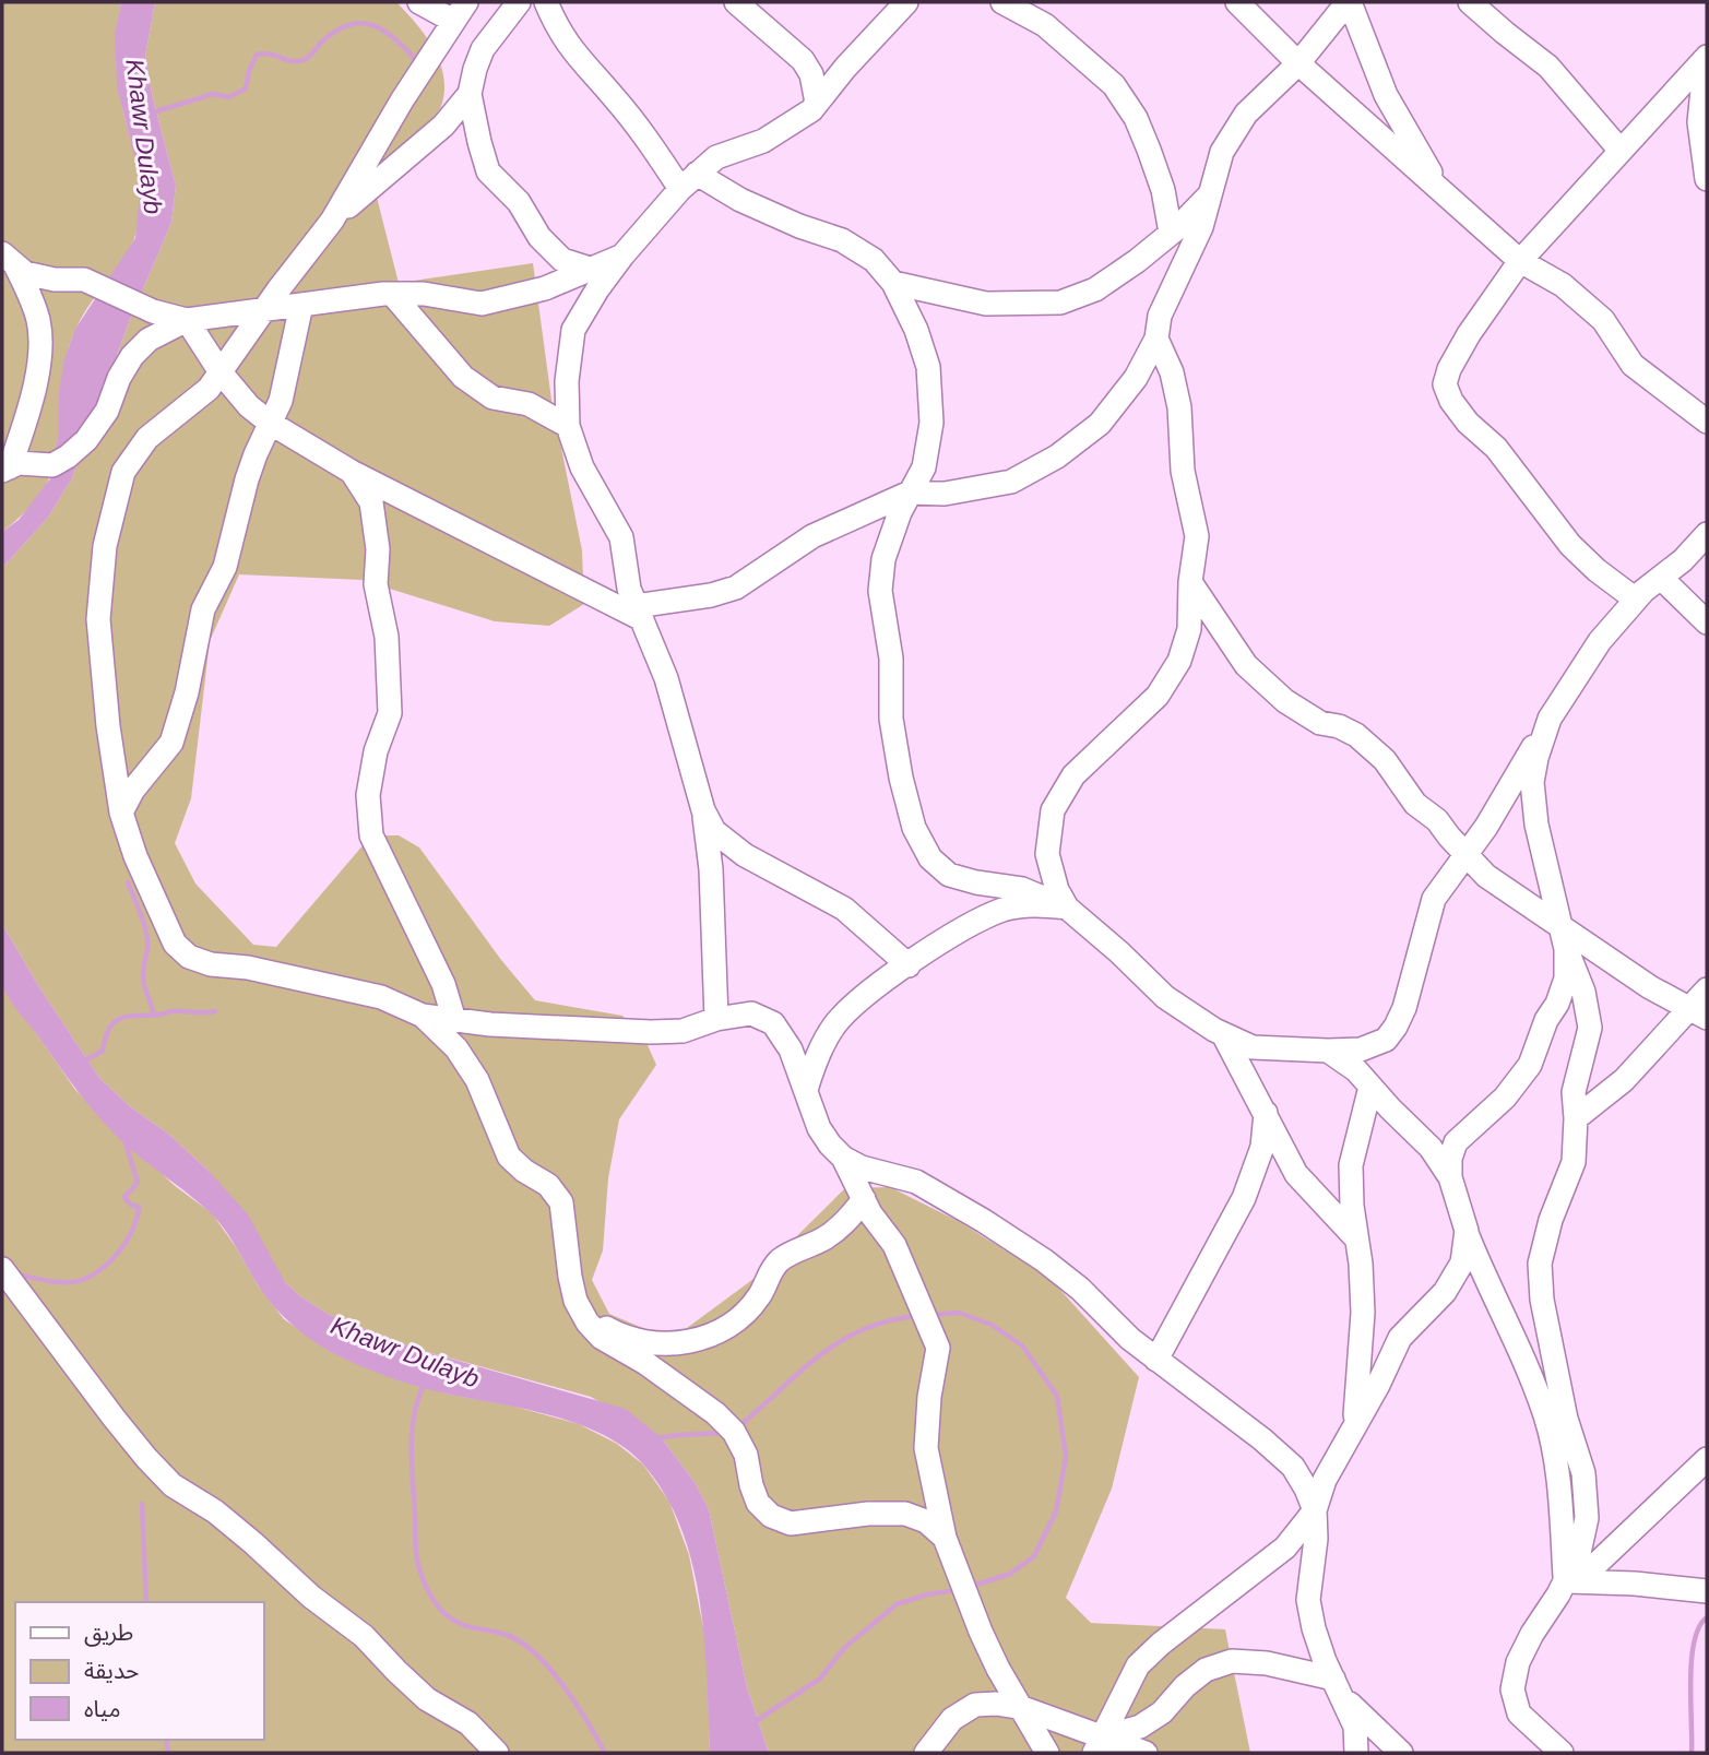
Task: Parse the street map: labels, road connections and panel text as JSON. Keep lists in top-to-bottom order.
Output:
{
  "water": ["Khawr Dulayb"],
  "legend": ["طريق", "حديقة", "مياه"]
}
